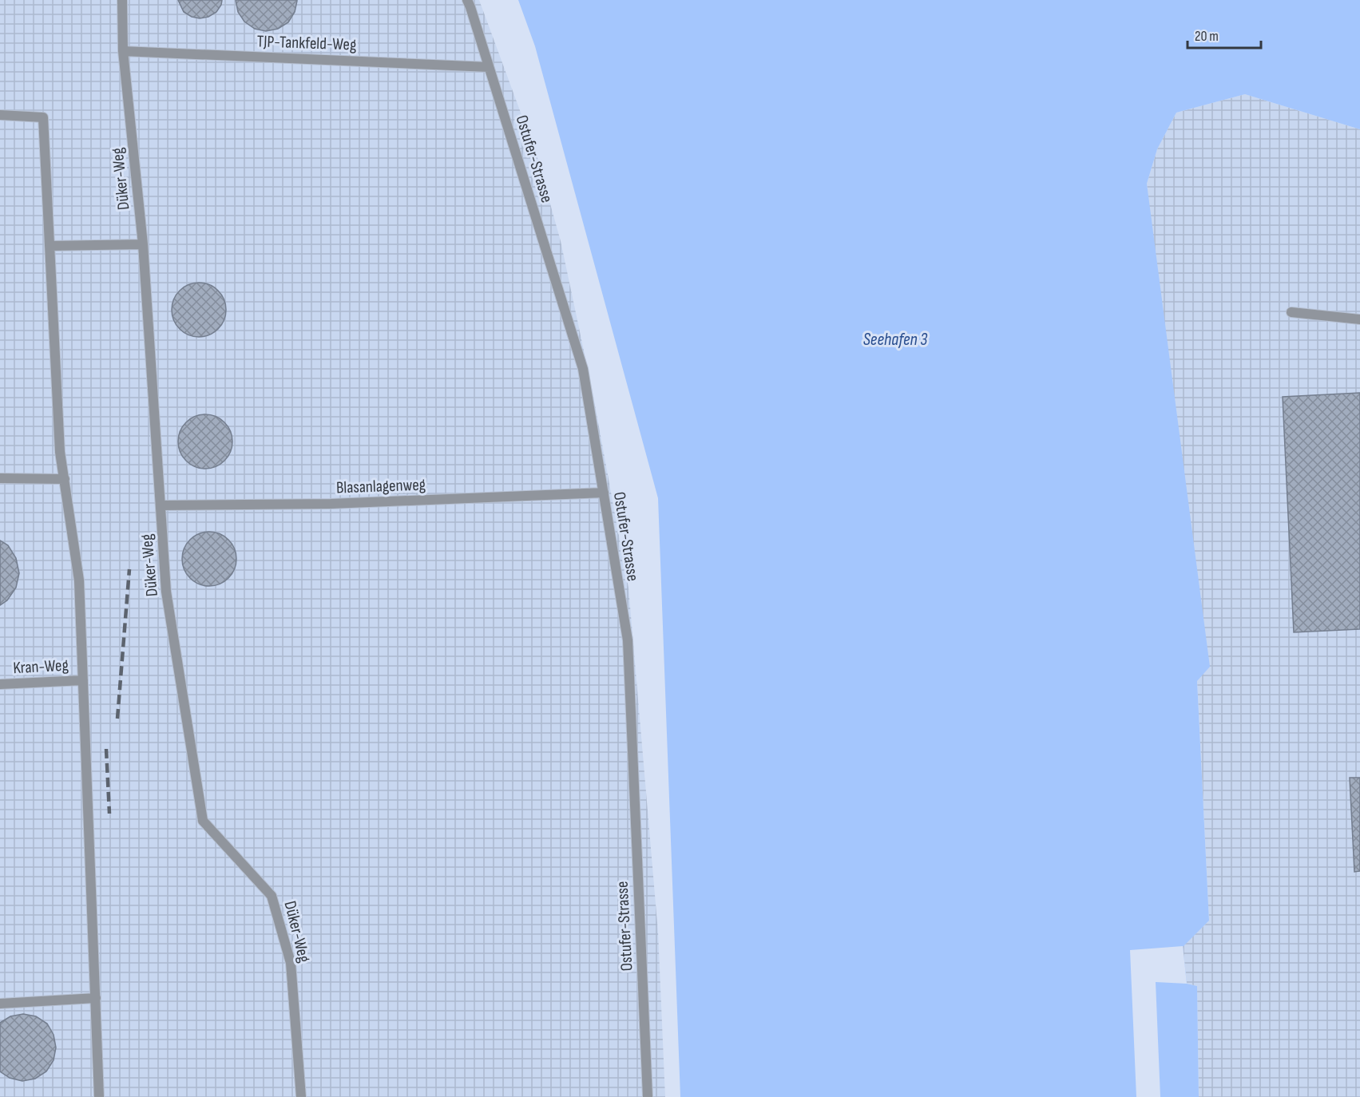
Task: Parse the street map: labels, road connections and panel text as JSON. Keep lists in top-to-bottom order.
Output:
{
  "streets": {
    "lane": [
      "TJP-Tankfeld-Weg",
      "Ostufer-Strasse",
      "Düker-Weg",
      "Blasanlagenweg",
      "Kran-Weg"
    ]
  },
  "crossings": [
    ["TJP-Tankfeld-Weg", "Ostufer-Strasse"],
    ["TJP-Tankfeld-Weg", "Düker-Weg"],
    ["Ostufer-Strasse", "Blasanlagenweg"],
    ["Düker-Weg", "Blasanlagenweg"]
  ],
  "water": ["Seehafen 3"],
  "scale_bar": "20 m"
}
